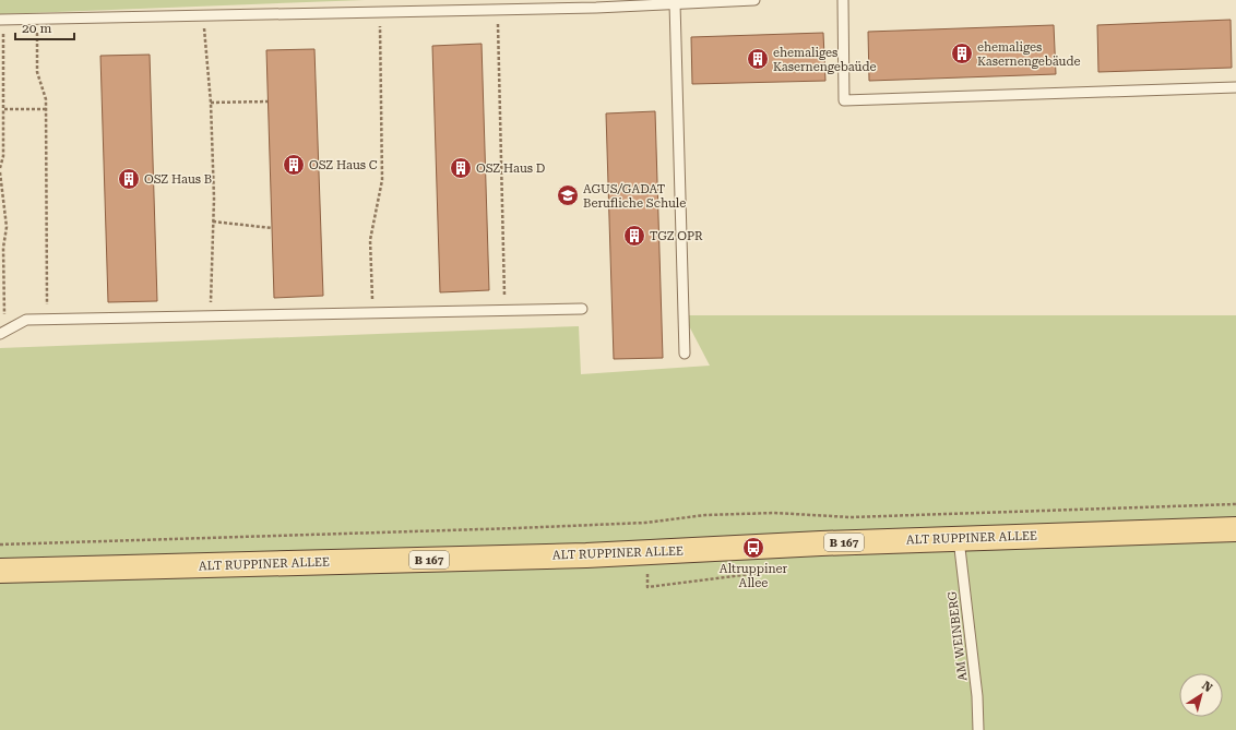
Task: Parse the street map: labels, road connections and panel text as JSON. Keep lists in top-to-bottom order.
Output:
{
  "streets": {
    "main road": ["ALT RUPPINER ALLEE", "B 167"],
    "lane": ["AM WEINBERG"]
  },
  "crossings": [
    ["ALT RUPPINER ALLEE", "AM WEINBERG"]
  ],
  "places": {
    "building": [
      "ehemaliges Kasernengebäude",
      "ehemaliges Kasernengebaüde",
      "OSZ Haus C",
      "OSZ Haus D",
      "OSZ Haus B",
      "TGZ OPR"
    ],
    "school or university": ["AGUS/GADAT Berufliche Schule"],
    "bus stop": ["Altruppiner Allee"]
  },
  "scale_bar": "20 m",
  "north": "top right"
}
